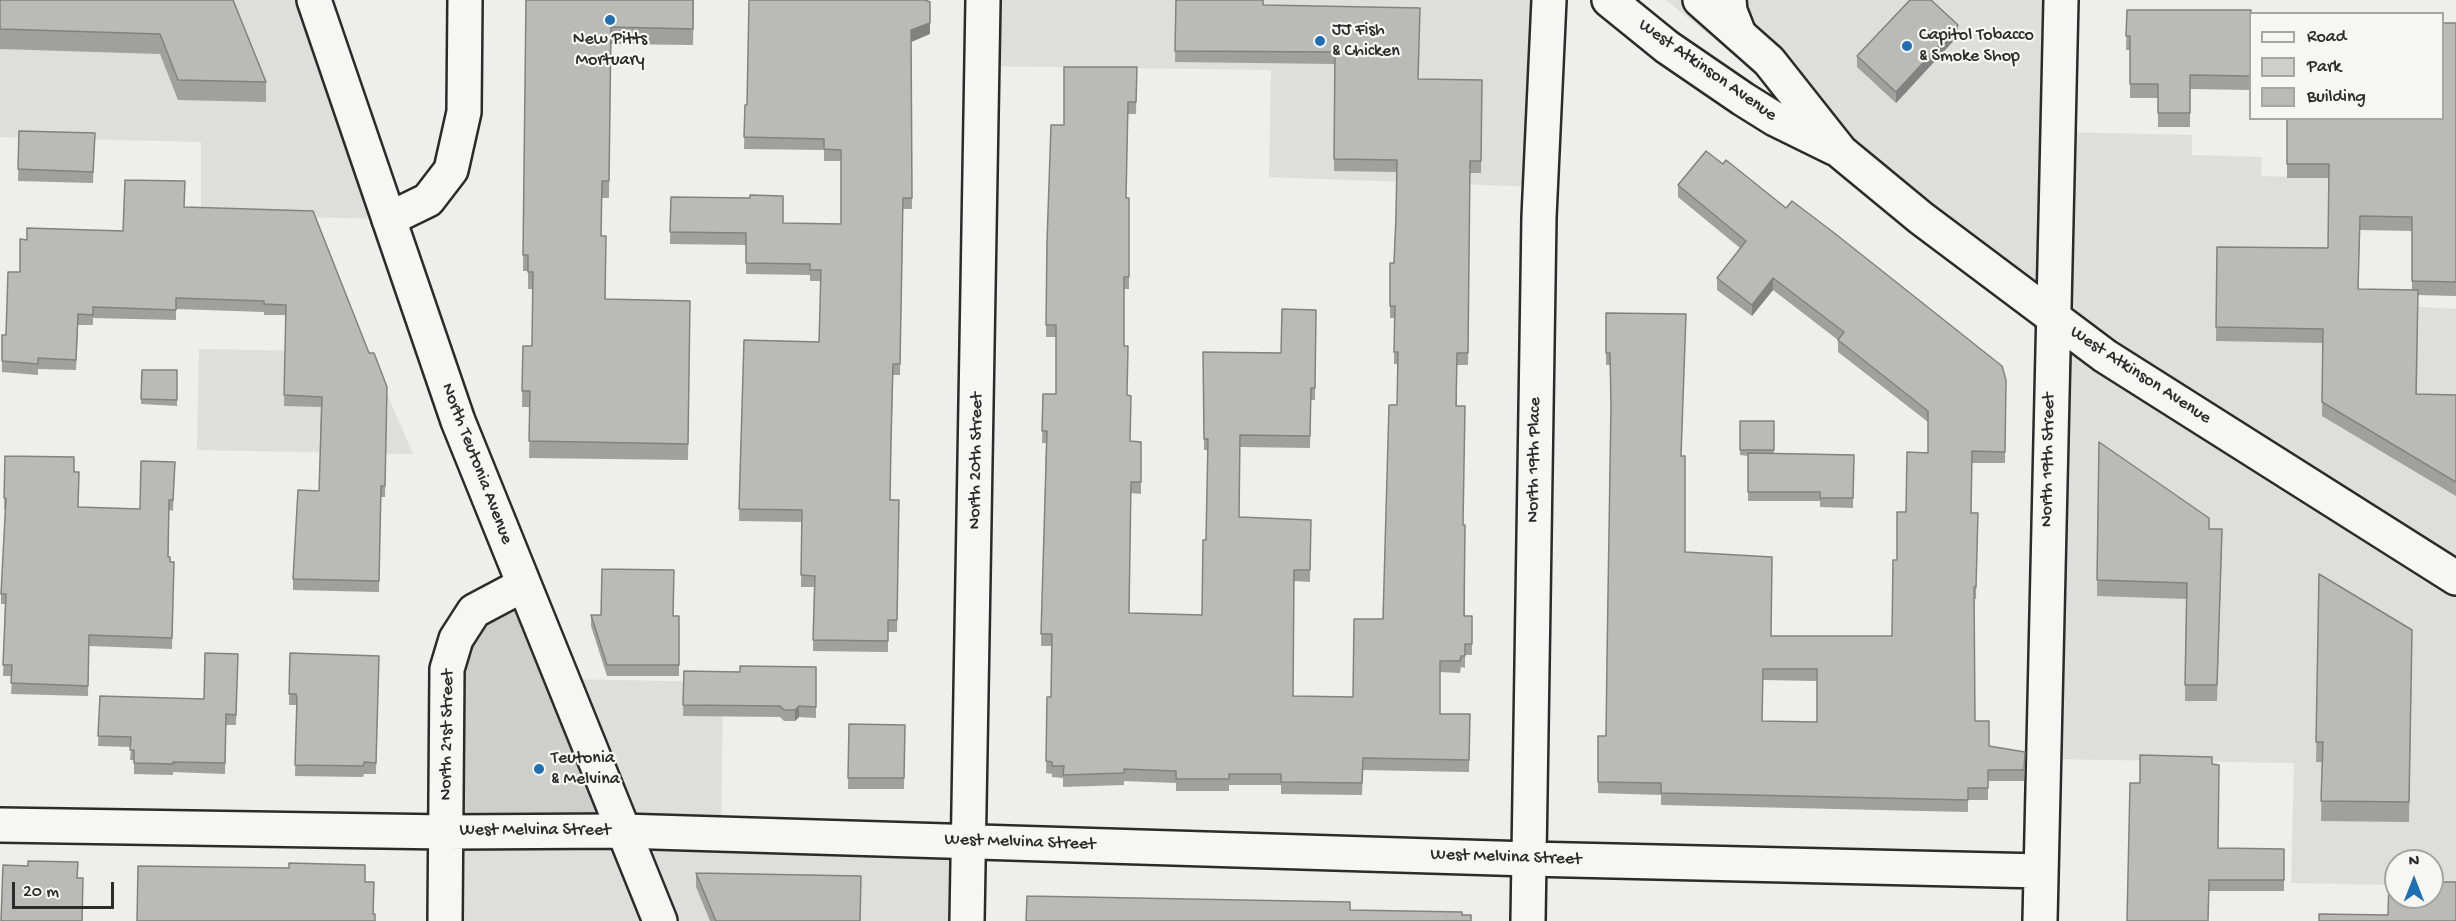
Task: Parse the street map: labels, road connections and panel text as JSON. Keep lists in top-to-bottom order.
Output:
{
  "streets": {
    "street": [
      "West Atkinson Avenue",
      "North 19th Place",
      "North 19th Street",
      "North 20th Street",
      "North Teutonia Avenue",
      "North 21st Street",
      "West Melvina Street"
    ]
  },
  "crossings": [
    ["West Atkinson Avenue", "North 19th Street"],
    ["North 19th Place", "West Melvina Street"],
    ["North 19th Street", "West Melvina Street"],
    ["North 20th Street", "West Melvina Street"],
    ["North Teutonia Avenue", "North 21st Street"],
    ["North Teutonia Avenue", "West Melvina Street"],
    ["North 21st Street", "West Melvina Street"]
  ],
  "places": [
    "New Pitts Mortuary",
    "JJ Fish & Chicken",
    "Capitol Tobacco & Smoke Shop",
    "Teutonia & Melvina"
  ],
  "legend": ["Road", "Park", "Building"],
  "scale_bar": "20 m",
  "north": "top"
}
